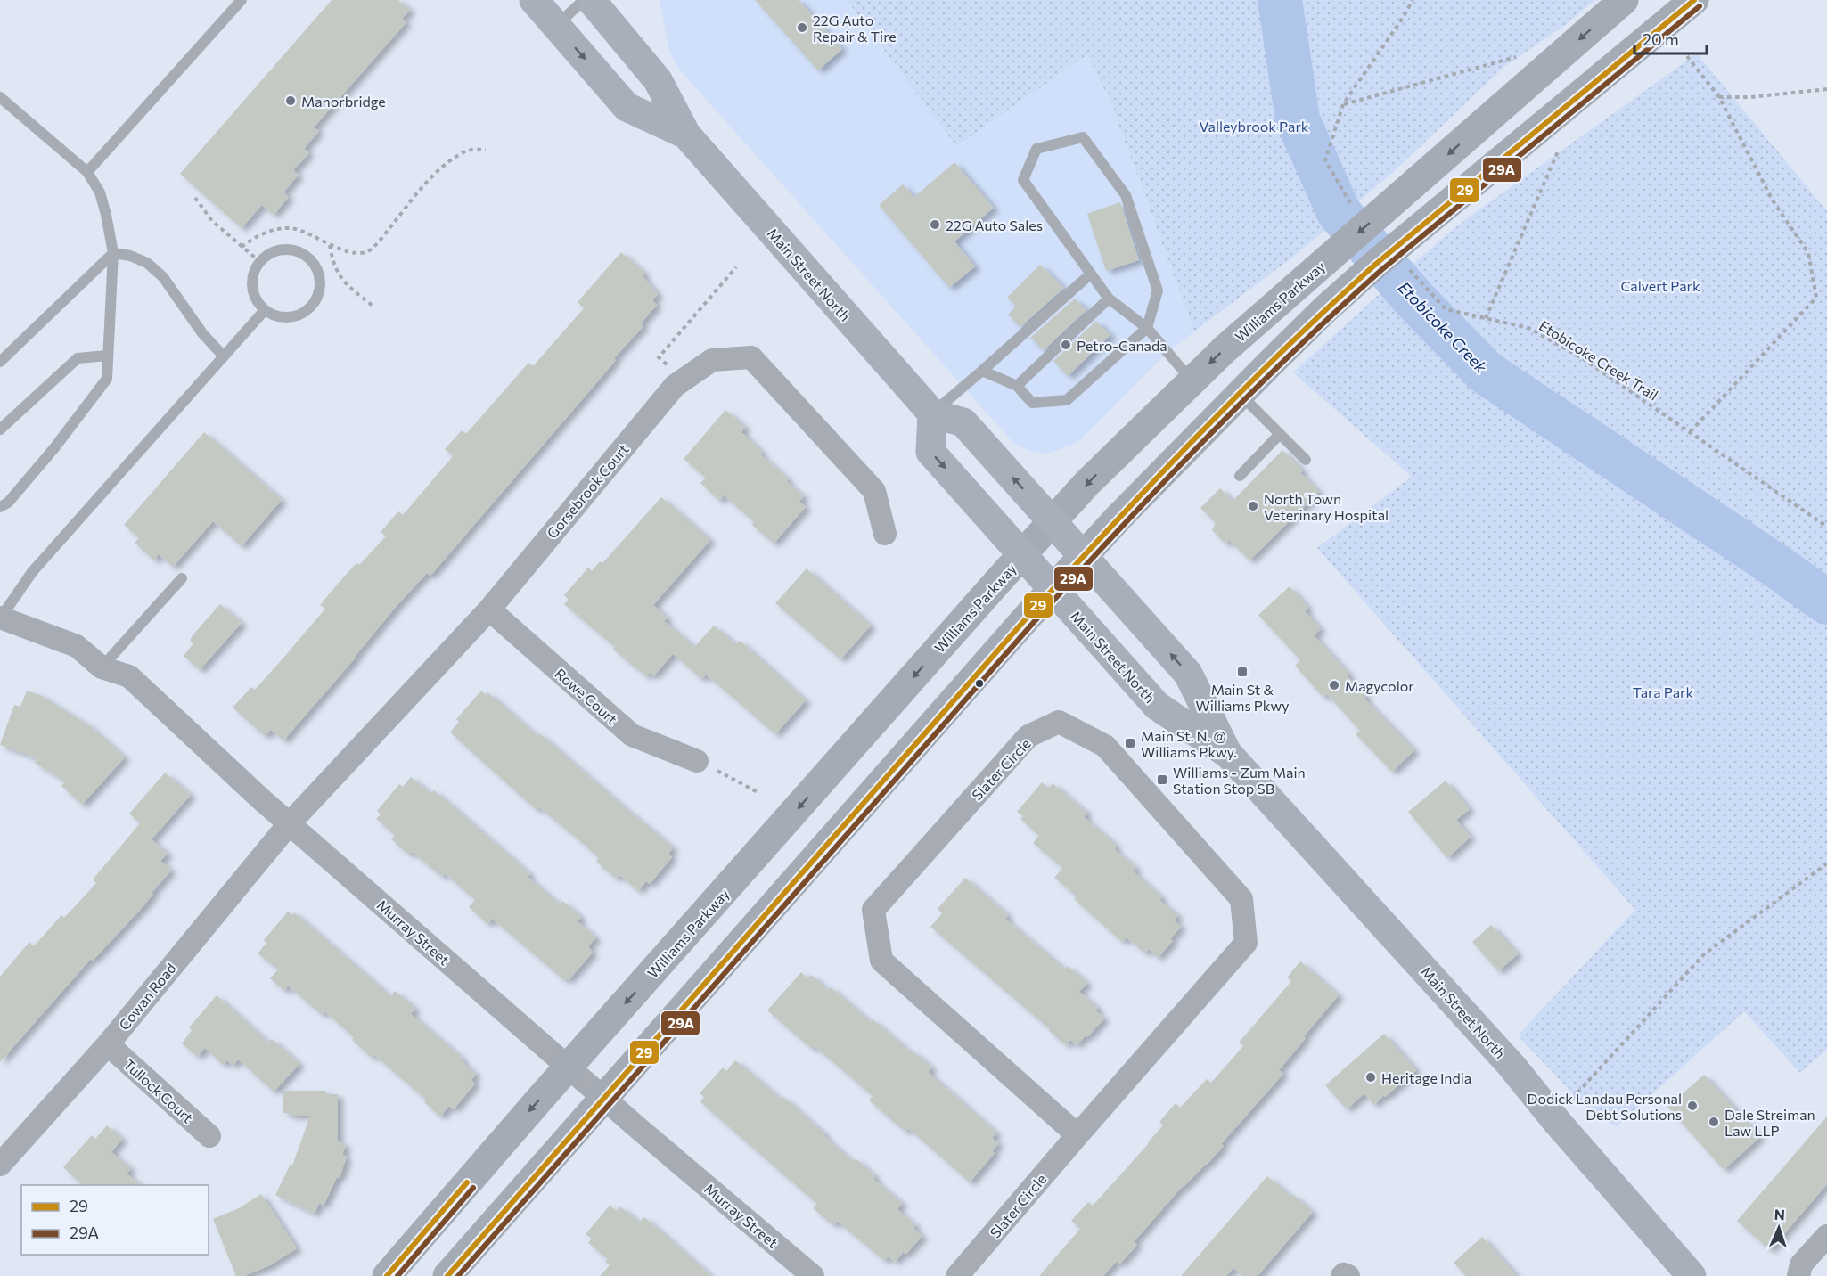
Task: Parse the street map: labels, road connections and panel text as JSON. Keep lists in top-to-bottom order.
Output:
{
  "streets": {
    "main road": ["Main Street North", "Williams Parkway"],
    "street": [
      "Gorsebrook Court",
      "Rowe Court",
      "Slater Circle",
      "Murray Street",
      "Cowan Road",
      "Tullock Court"
    ],
    "path": ["Etobicoke Creek Trail"]
  },
  "crossings": [
    ["Main Street North", "Williams Parkway"],
    ["Williams Parkway", "Murray Street"],
    ["Gorsebrook Court", "Rowe Court"],
    ["Gorsebrook Court", "Murray Street"],
    ["Gorsebrook Court", "Cowan Road"],
    ["Murray Street", "Cowan Road"],
    ["Cowan Road", "Tullock Court"]
  ],
  "water": ["Etobicoke Creek"],
  "parks": ["Valleybrook Park", "Calvert Park", "Tara Park"],
  "places": {
    "other": [
      "22G Auto Repair & Tire",
      "Manorbridge",
      "22G Auto Sales",
      "Petro-Canada",
      "North Town Veterinary Hospital",
      "Magycolor",
      "Heritage India",
      "Dodick Landau Personal Debt Solutions",
      "Dale Streiman Law LLP"
    ],
    "transit": ["Main St & Williams Pkwy", "Main St. N. @ Williams Pkwy.", "Williams - Zum Main Station Stop SB"]
  },
  "lines": ["transit line 29", "transit line 29A"],
  "legend": ["29", "29A"],
  "scale_bar": "20 m",
  "north": "top"
}
